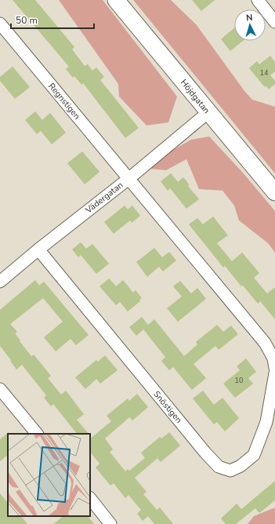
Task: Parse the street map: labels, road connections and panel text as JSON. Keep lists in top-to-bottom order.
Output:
{
  "streets": {
    "street": [
      "Höjdgatan",
      "Regnstigen",
      "Vädergatan",
      "Snöstigen"
    ]
  },
  "crossings": [
    ["Höjdgatan", "Vädergatan"],
    ["Regnstigen", "Vädergatan"],
    ["Vädergatan", "Snöstigen"]
  ],
  "house_numbers": ["14", "10"],
  "scale_bar": "50 m",
  "north": "top"
}
